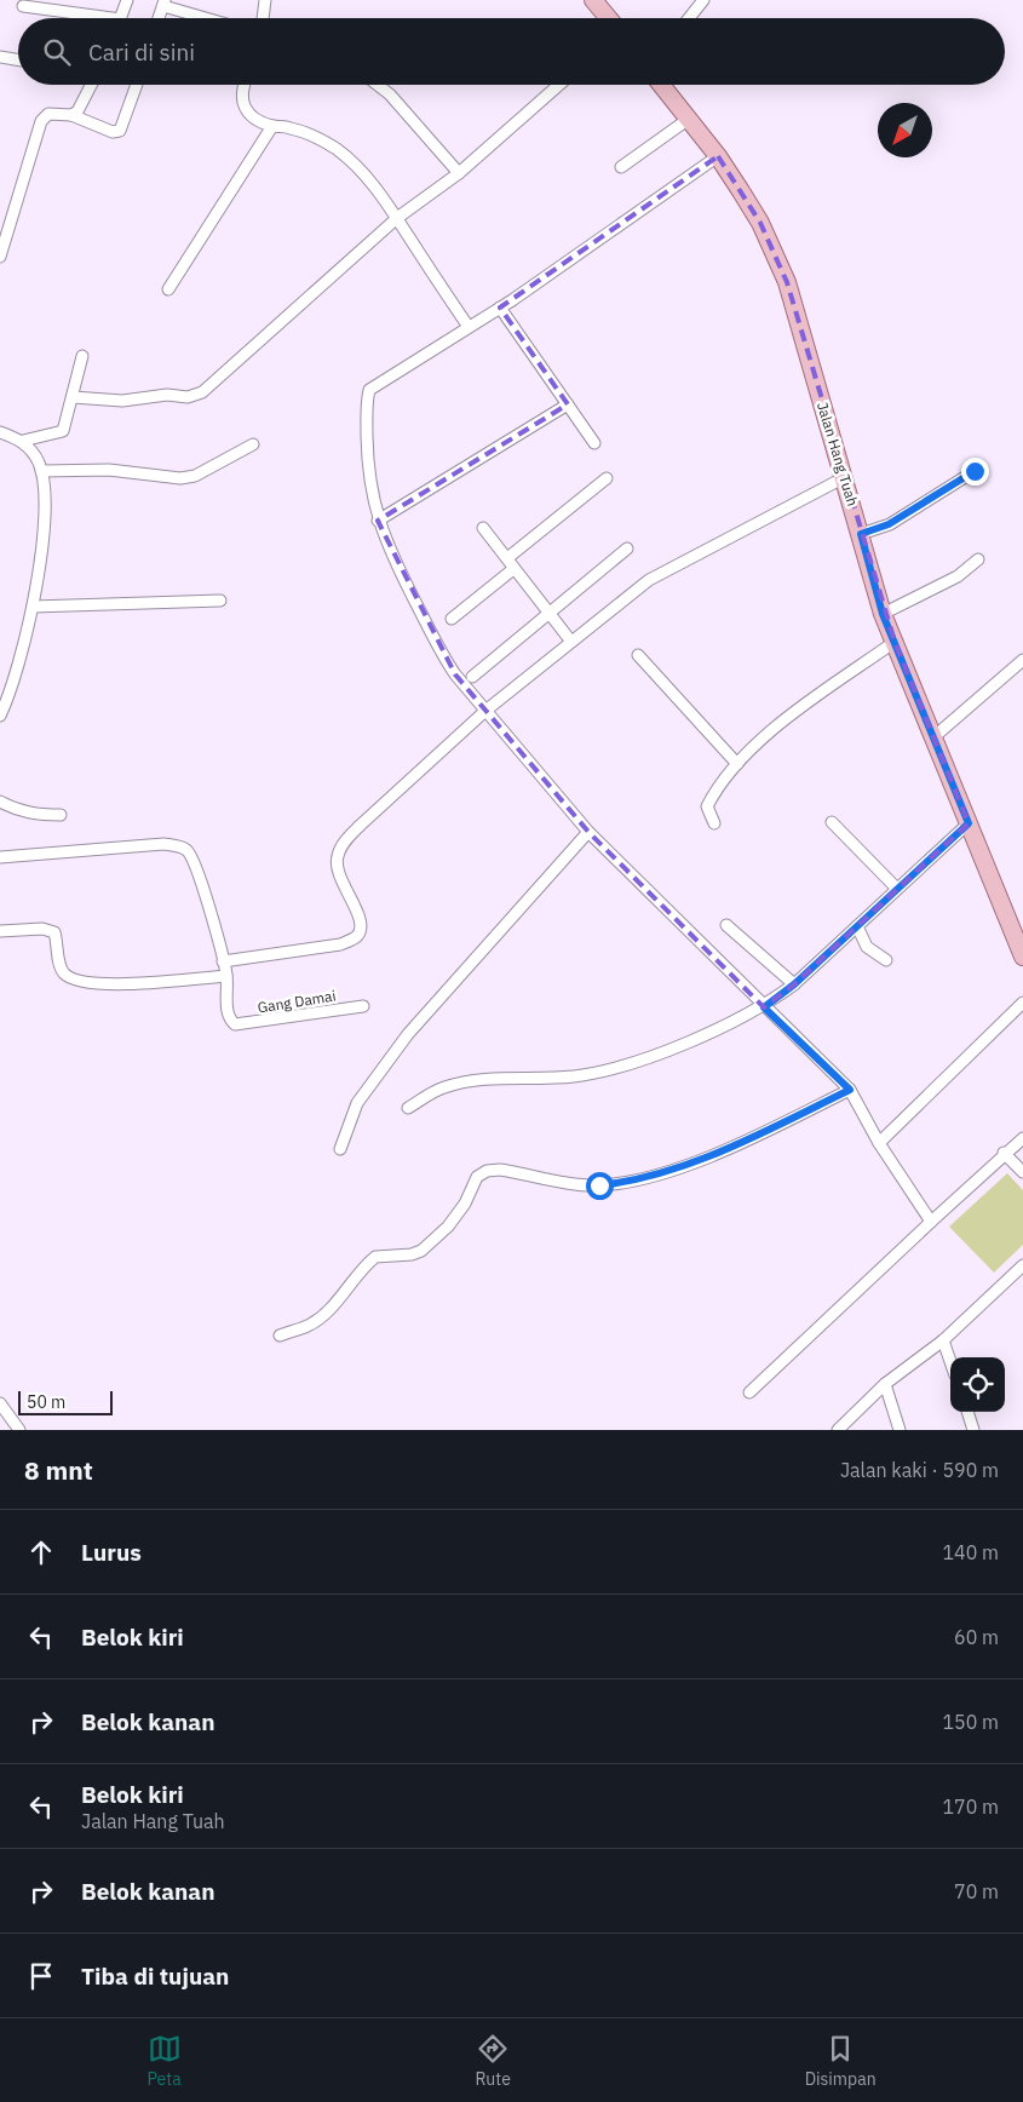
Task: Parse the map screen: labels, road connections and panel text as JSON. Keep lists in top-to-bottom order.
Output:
{
  "streets": {
    "main road": ["Jalan Hang Tuah"],
    "street": ["Gang Damai"]
  },
  "scale_bar": "50 m",
  "north": "bottom left",
  "page": {
    "search": "Cari di sini",
    "scale": "50 m",
    "heading": ["8 mnt", "Jalan kaki · 590 m"],
    "list": [
      ["Lurus", "140 m"],
      ["Belok kiri", "60 m"],
      ["Belok kanan", "150 m"],
      ["Belok kiri", "Jalan Hang Tuah", "170 m"],
      ["Belok kanan", "70 m"],
      "Tiba di tujuan"
    ],
    "nav": ["Peta", "Rute", "Disimpan"]
  }
}
